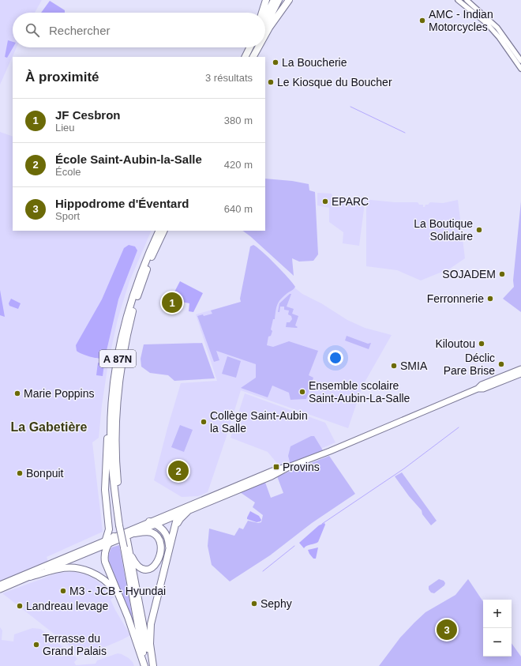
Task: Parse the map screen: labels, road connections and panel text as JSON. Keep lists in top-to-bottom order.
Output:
{
  "streets": {
    "highway": ["A 87N"]
  },
  "districts": ["La Gabetière"],
  "places": {
    "other": [
      "AMC - Indian Motorcycles",
      "La Boucherie",
      "Le Kiosque du Boucher",
      "EPARC",
      "La Boutique Solidaire",
      "SOJADEM",
      "Ferronnerie",
      "Kiloutou",
      "Déclic Pare Brise",
      "SMIA",
      "Ensemble scolaire Saint-Aubin-La-Salle",
      "Marie Poppins",
      "Collège Saint-Aubin la Salle",
      "Bonpuit",
      "M3 - JCB - Hyundai",
      "Sephy",
      "Landreau levage",
      "Terrasse du Grand Palais"
    ],
    "transit": ["Provins"]
  },
  "page": {
    "search": "Rechercher",
    "heading": ["À proximité", "3 résultats"],
    "list": [
      {
        "mark": "1",
        "name": "JF Cesbron",
        "note": "Lieu",
        "value": "380 m"
      },
      {
        "mark": "2",
        "name": "École Saint-Aubin-la-Salle",
        "note": "École",
        "value": "420 m"
      },
      {
        "mark": "3",
        "name": "Hippodrome d'Éventard",
        "note": "Sport",
        "value": "640 m"
      }
    ],
    "pins": ["1", "2", "3"],
    "map_buttons": ["+", "−"]
  }
}
